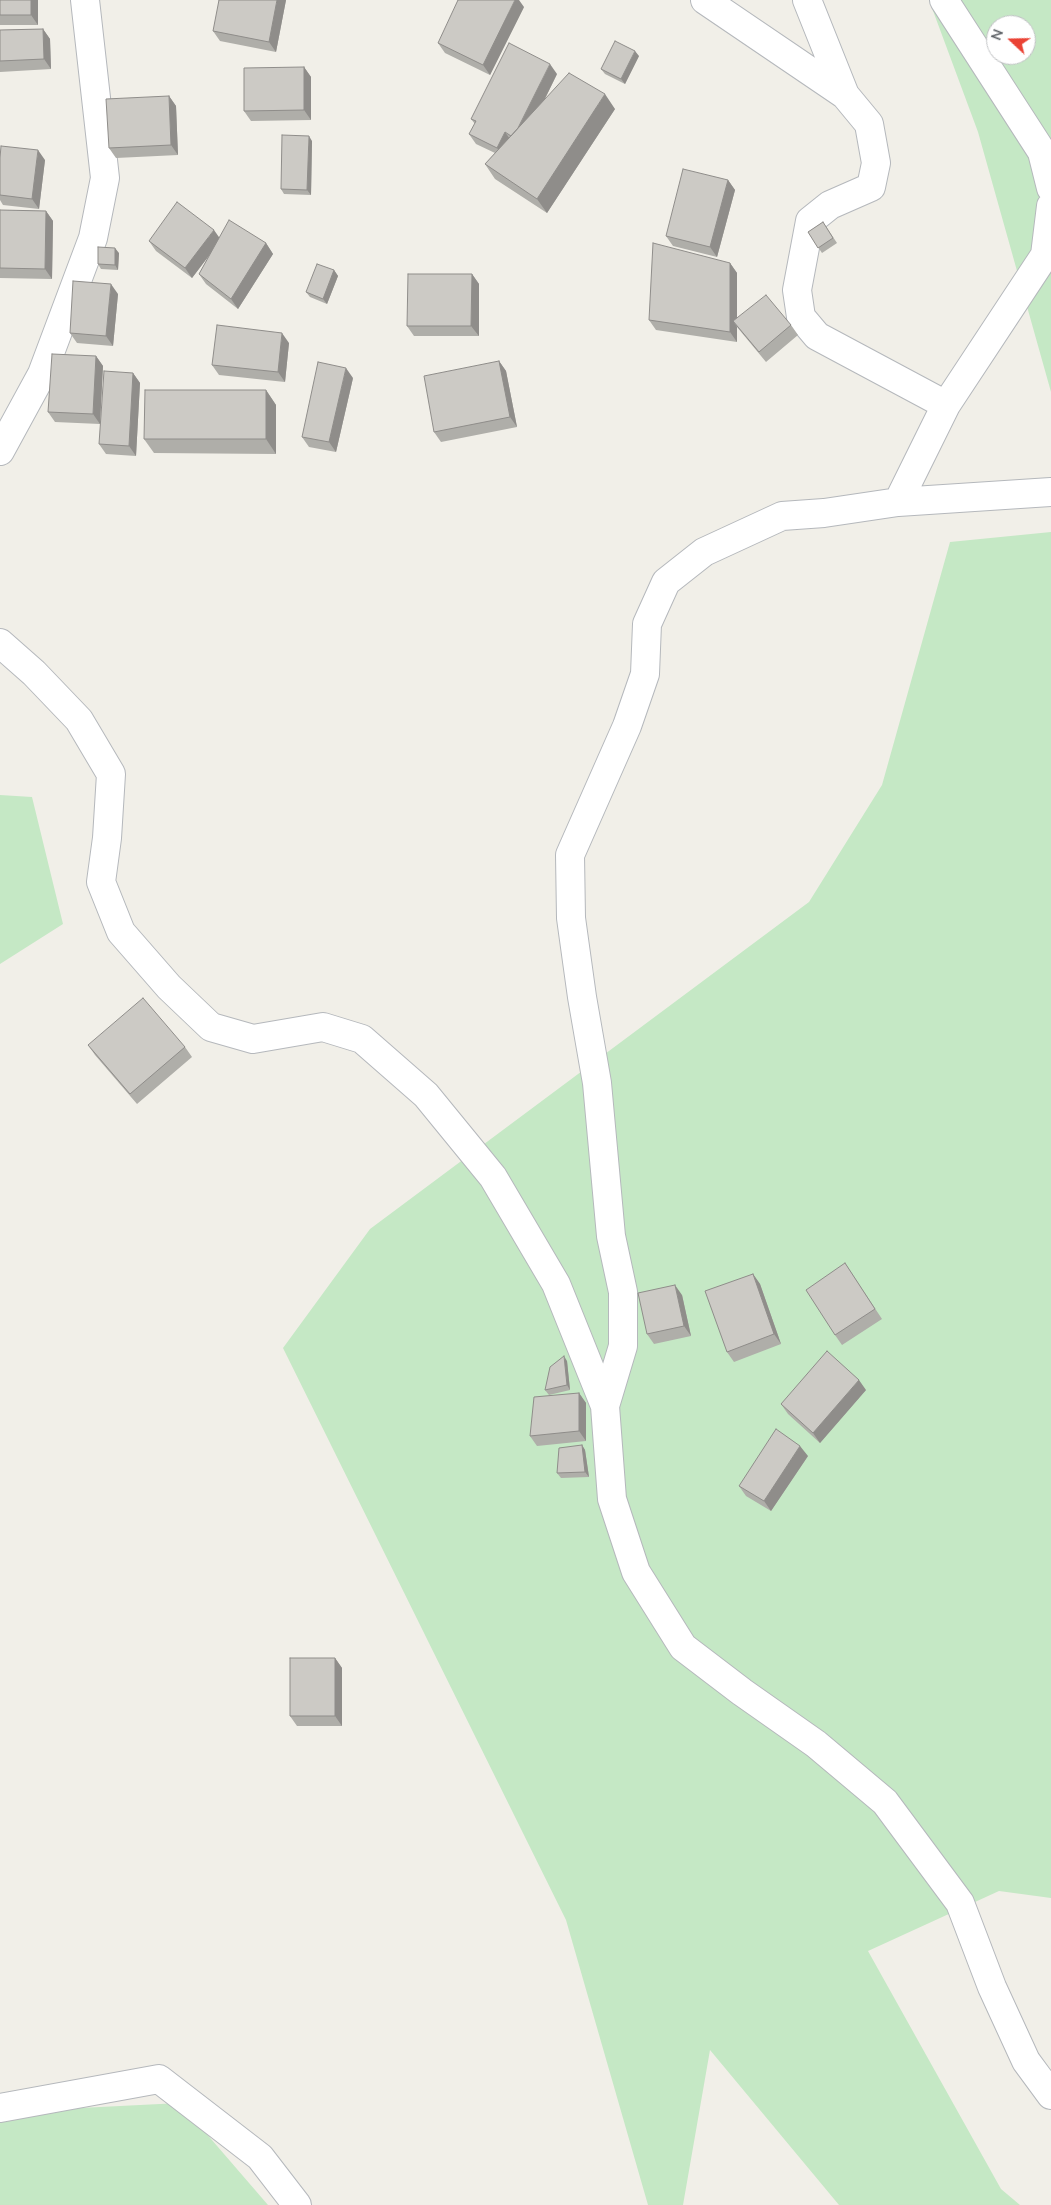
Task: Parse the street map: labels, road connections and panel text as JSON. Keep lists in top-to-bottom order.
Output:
{
  "north": "left"
}
